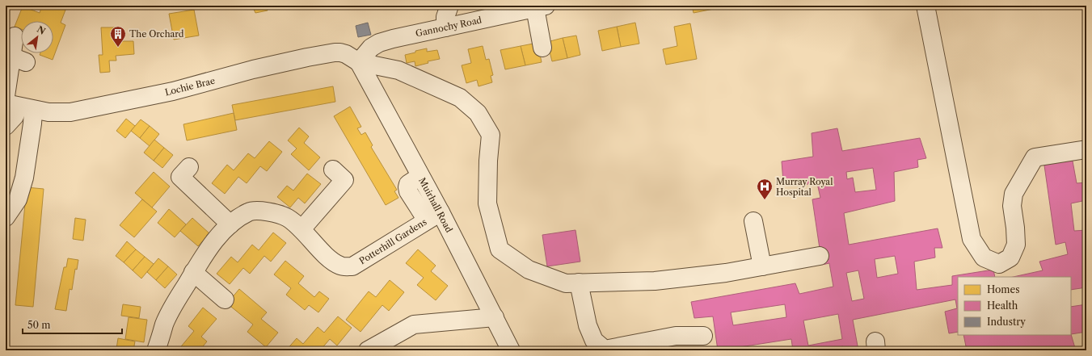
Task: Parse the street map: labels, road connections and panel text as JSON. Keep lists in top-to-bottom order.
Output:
{
  "streets": {
    "street": [
      "Gannochy Road",
      "Lochie Brae",
      "Muirhall Road",
      "Potterhill Gardens"
    ]
  },
  "crossings": [
    ["Gannochy Road", "Lochie Brae"],
    ["Gannochy Road", "Muirhall Road"],
    ["Lochie Brae", "Muirhall Road"],
    ["Muirhall Road", "Potterhill Gardens"]
  ],
  "places": {
    "building": ["The Orchard"],
    "hospital": ["Murray Royal Hospital"]
  },
  "legend": ["Homes", "Health", "Industry"],
  "scale_bar": "50 m",
  "north": "top right"
}
